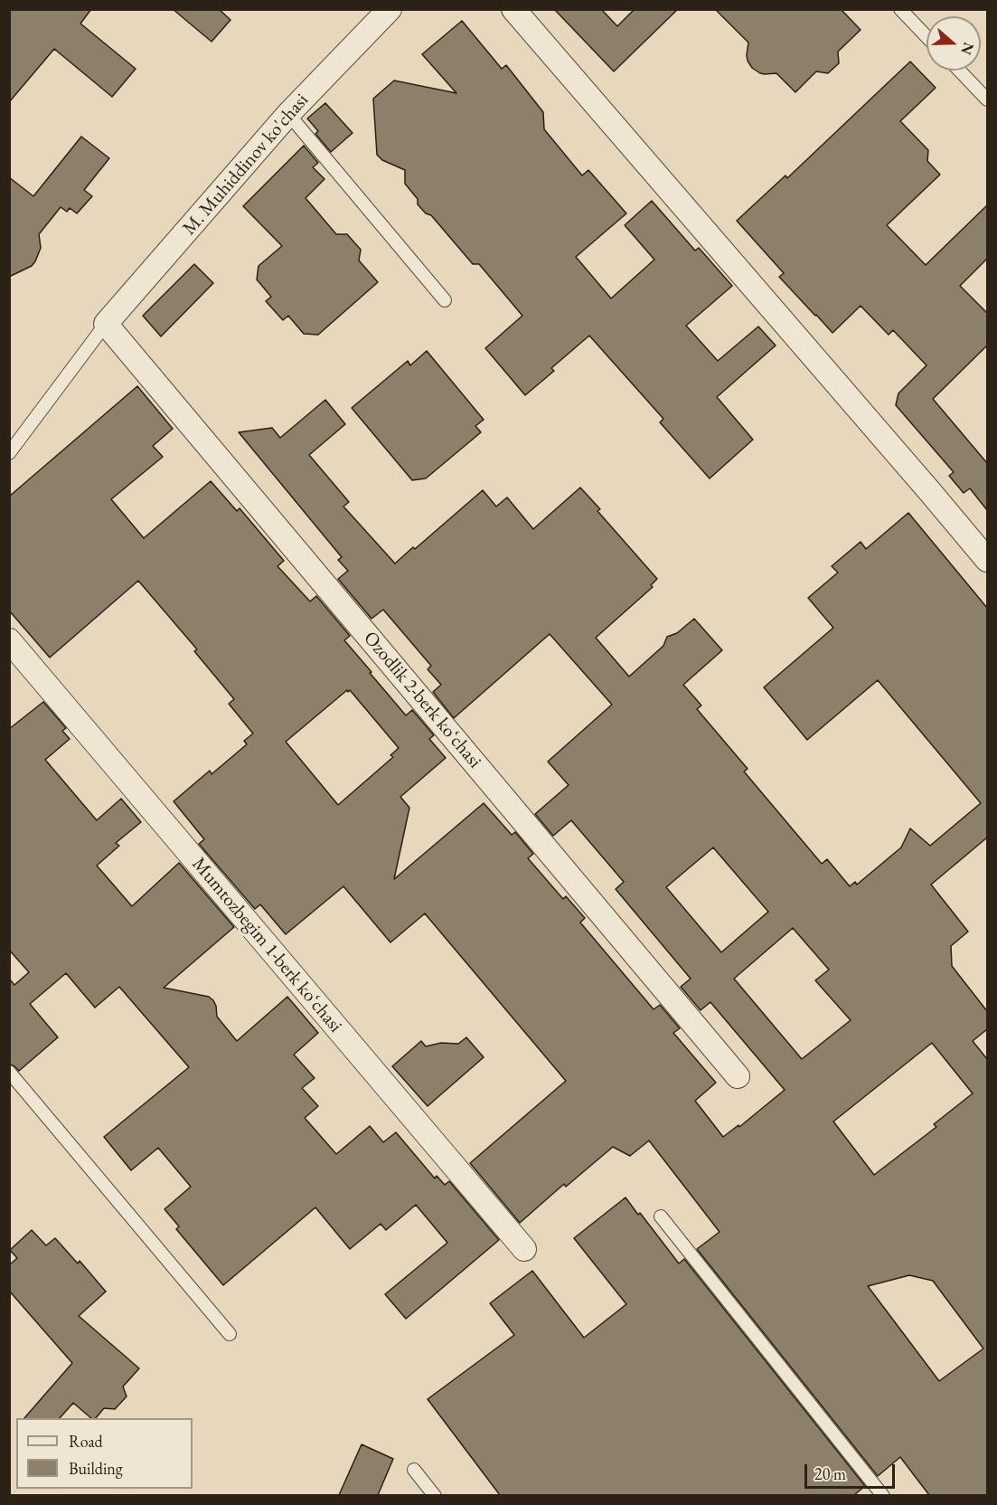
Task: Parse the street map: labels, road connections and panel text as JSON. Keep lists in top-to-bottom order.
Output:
{
  "streets": {
    "street": ["M. Muhiddinov ko'chasi", "Ozodlik 2-berk koʻchasi", "Mumtozbegim 1-berk koʻchasi"]
  },
  "crossings": [
    ["M. Muhiddinov ko'chasi", "Ozodlik 2-berk koʻchasi"]
  ],
  "legend": ["Road", "Building"],
  "scale_bar": "20 m",
  "north": "right"
}
